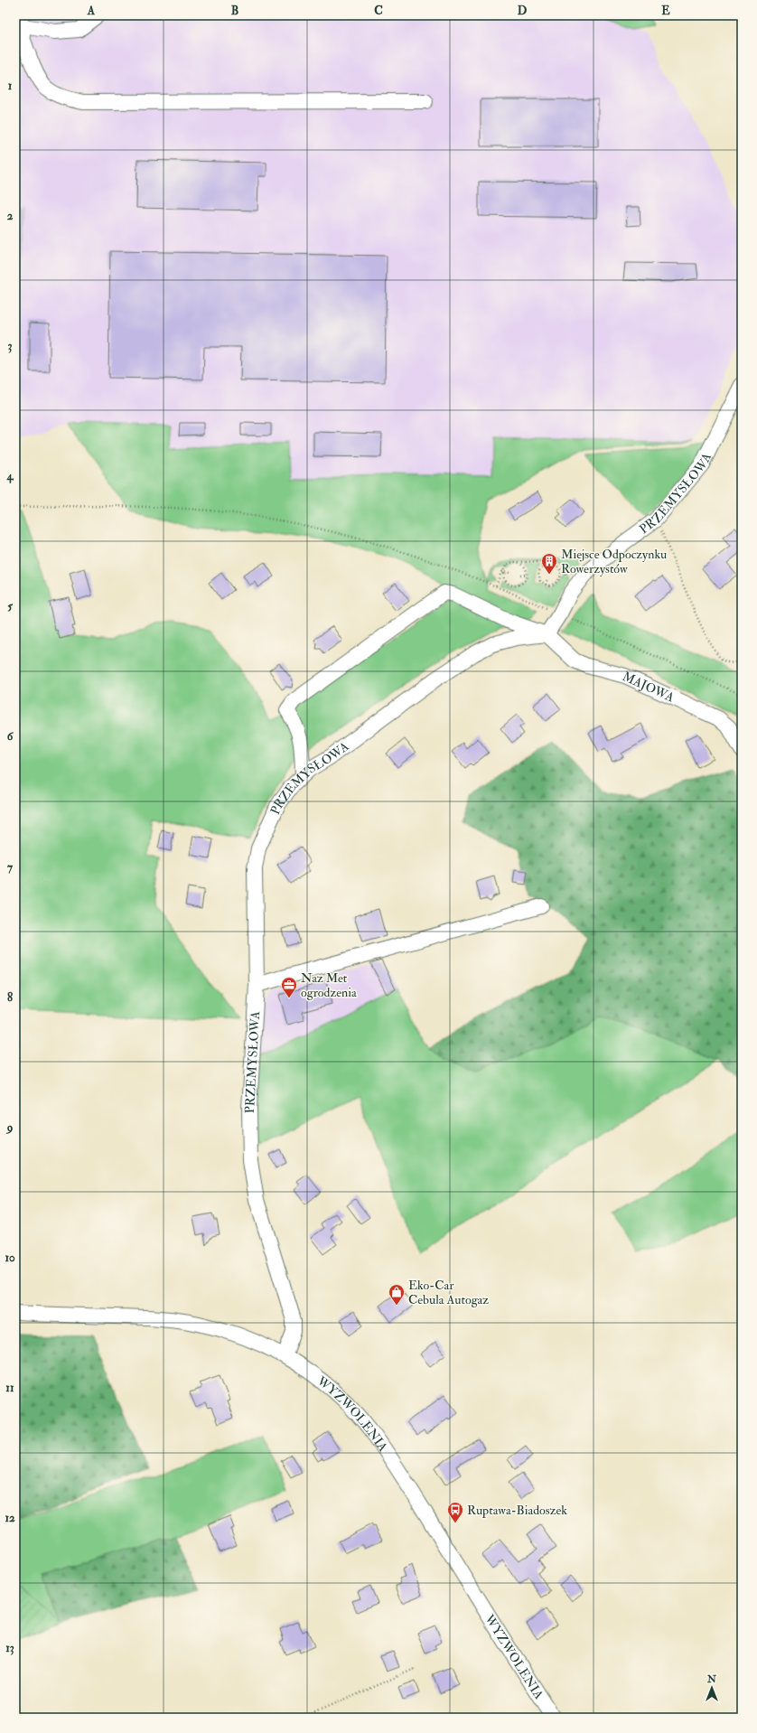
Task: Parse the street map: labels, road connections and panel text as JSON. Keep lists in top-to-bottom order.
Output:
{
  "streets": {
    "street": ["PRZEMYSŁOWA", "MAJOWA", "WYZWOLENIA"]
  },
  "crossings": [
    ["PRZEMYSŁOWA", "MAJOWA"],
    ["PRZEMYSŁOWA", "WYZWOLENIA"]
  ],
  "places": {
    "building": ["Miejsce Odpoczynku Rowerzystów"],
    "office": ["Naz Met ogrodzenia"],
    "shop": ["Eko-Car Cebula Autogaz"],
    "bus stop": ["Ruptawa-Biadoszek"]
  },
  "north": "top",
  "grid": {
    "columns": [
      "A",
      "B",
      "C",
      "D",
      "E"
    ],
    "rows": [
      "1",
      "2",
      "3",
      "4",
      "5",
      "6",
      "7",
      "8",
      "9",
      "10",
      "11",
      "12",
      "13"
    ]
  }
}
